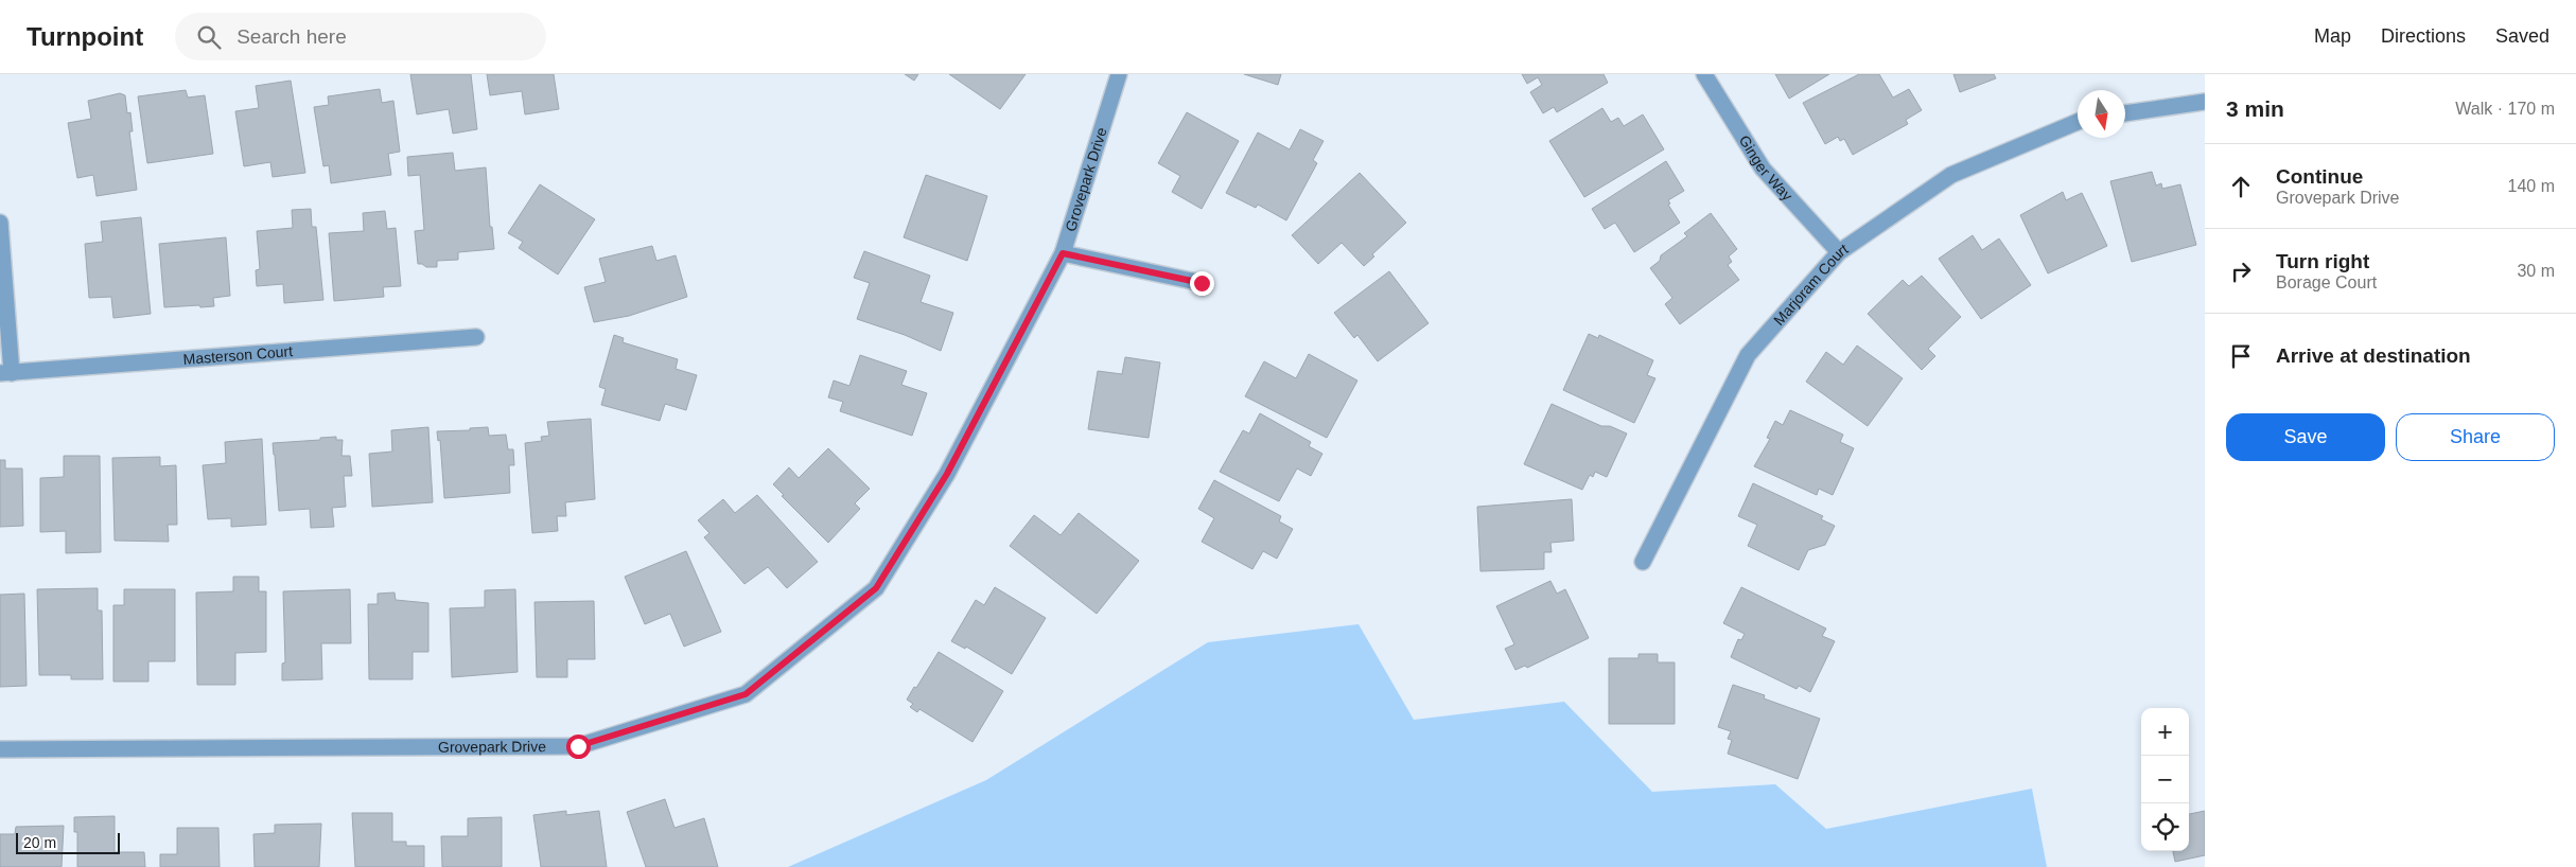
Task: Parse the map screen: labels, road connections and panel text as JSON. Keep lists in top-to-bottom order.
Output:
{
  "streets": {
    "street": [
      "Ginger Way",
      "Grovepark Drive",
      "Marjoram Court",
      "Masterson Court"
    ]
  },
  "crossings": [
    ["Ginger Way", "Marjoram Court"]
  ],
  "scale_bar": "20 m",
  "north": "bottom",
  "page": {
    "header": "Turnpoint",
    "search": "Search here",
    "nav": ["Map", "Directions", "Saved"],
    "heading": ["3 min", "Walk · 170 m"],
    "list": [
      ["Continue", "Grovepark Drive", "140 m"],
      ["Turn right", "Borage Court", "30 m"],
      "Arrive at destination"
    ],
    "buttons": ["Save", "Share"],
    "map_buttons": ["+", "−"],
    "scale": "20 m"
  }
}
